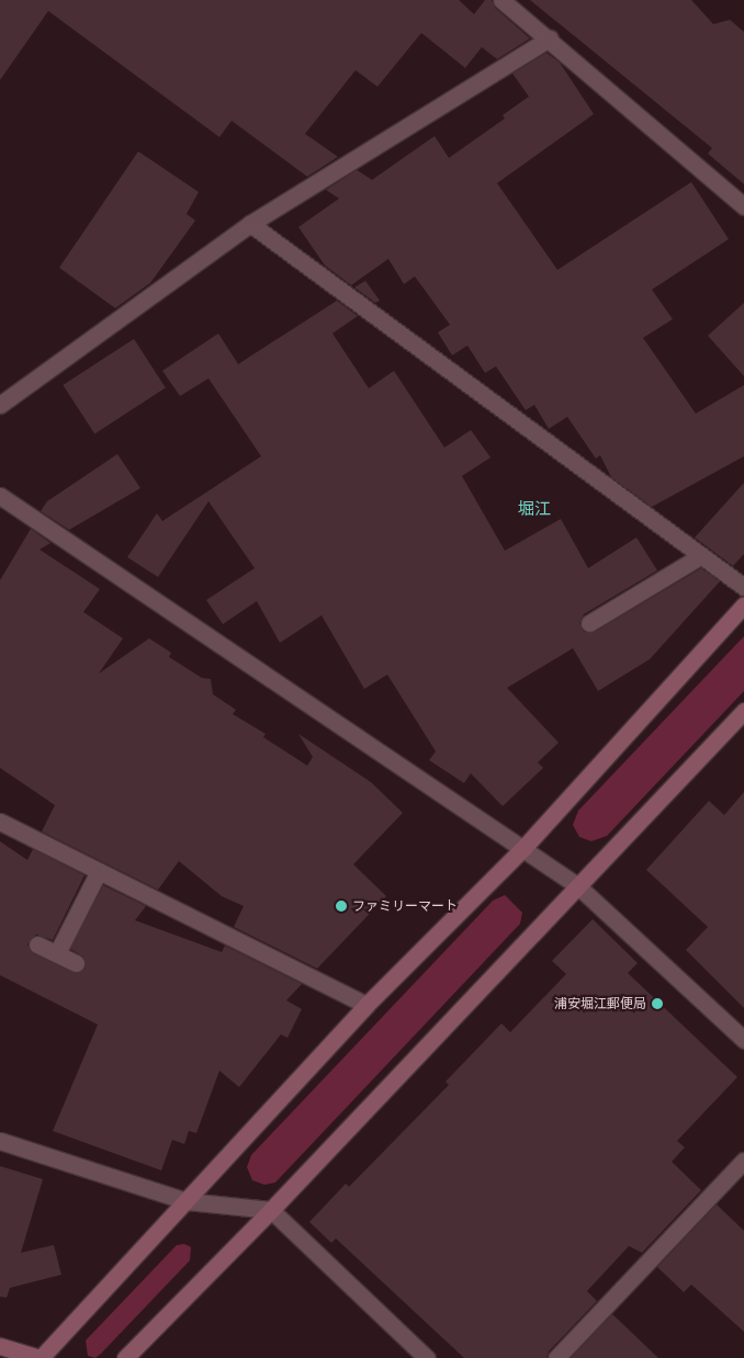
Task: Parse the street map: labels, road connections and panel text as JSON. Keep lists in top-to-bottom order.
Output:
{
  "districts": ["堀江"],
  "places": ["ファミリーマート", "浦安堀江郵便局"]
}
